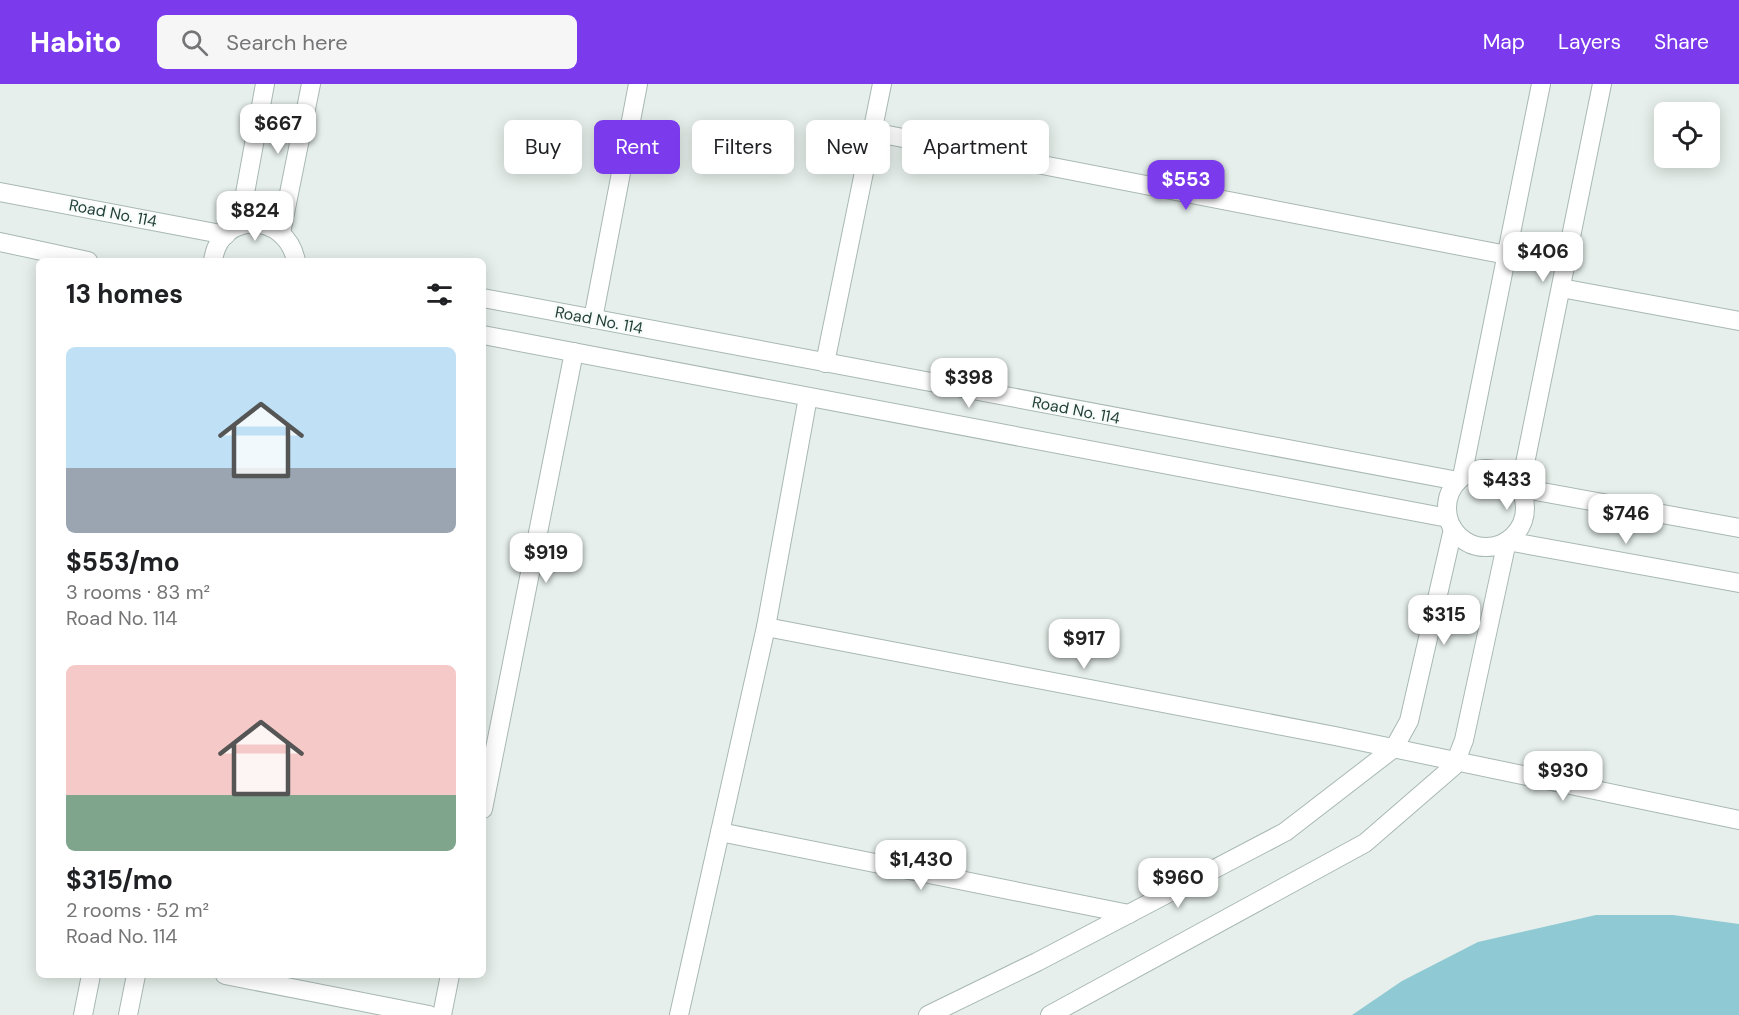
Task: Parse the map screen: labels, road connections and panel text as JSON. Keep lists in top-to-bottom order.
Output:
{
  "streets": {
    "street": ["Road No. 114"]
  },
  "page": {
    "header": "Habito",
    "search": "Search here",
    "nav": ["Map", "Layers", "Share"],
    "price": [
      "$667",
      "$553",
      "$824",
      "$406",
      "$398",
      "$433",
      "$746",
      "$919",
      "$315",
      "$917",
      "$930",
      "$1,430",
      "$960"
    ],
    "chip": [
      "Buy",
      "Rent",
      "Filters",
      "New",
      "Apartment"
    ],
    "heading": "13 homes",
    "list": [
      {
        "name": "$553/mo",
        "note": "3 rooms · 83 m² · Road No. 114"
      },
      {
        "name": "$315/mo",
        "note": "2 rooms · 52 m² · Road No. 114"
      }
    ]
  }
}
